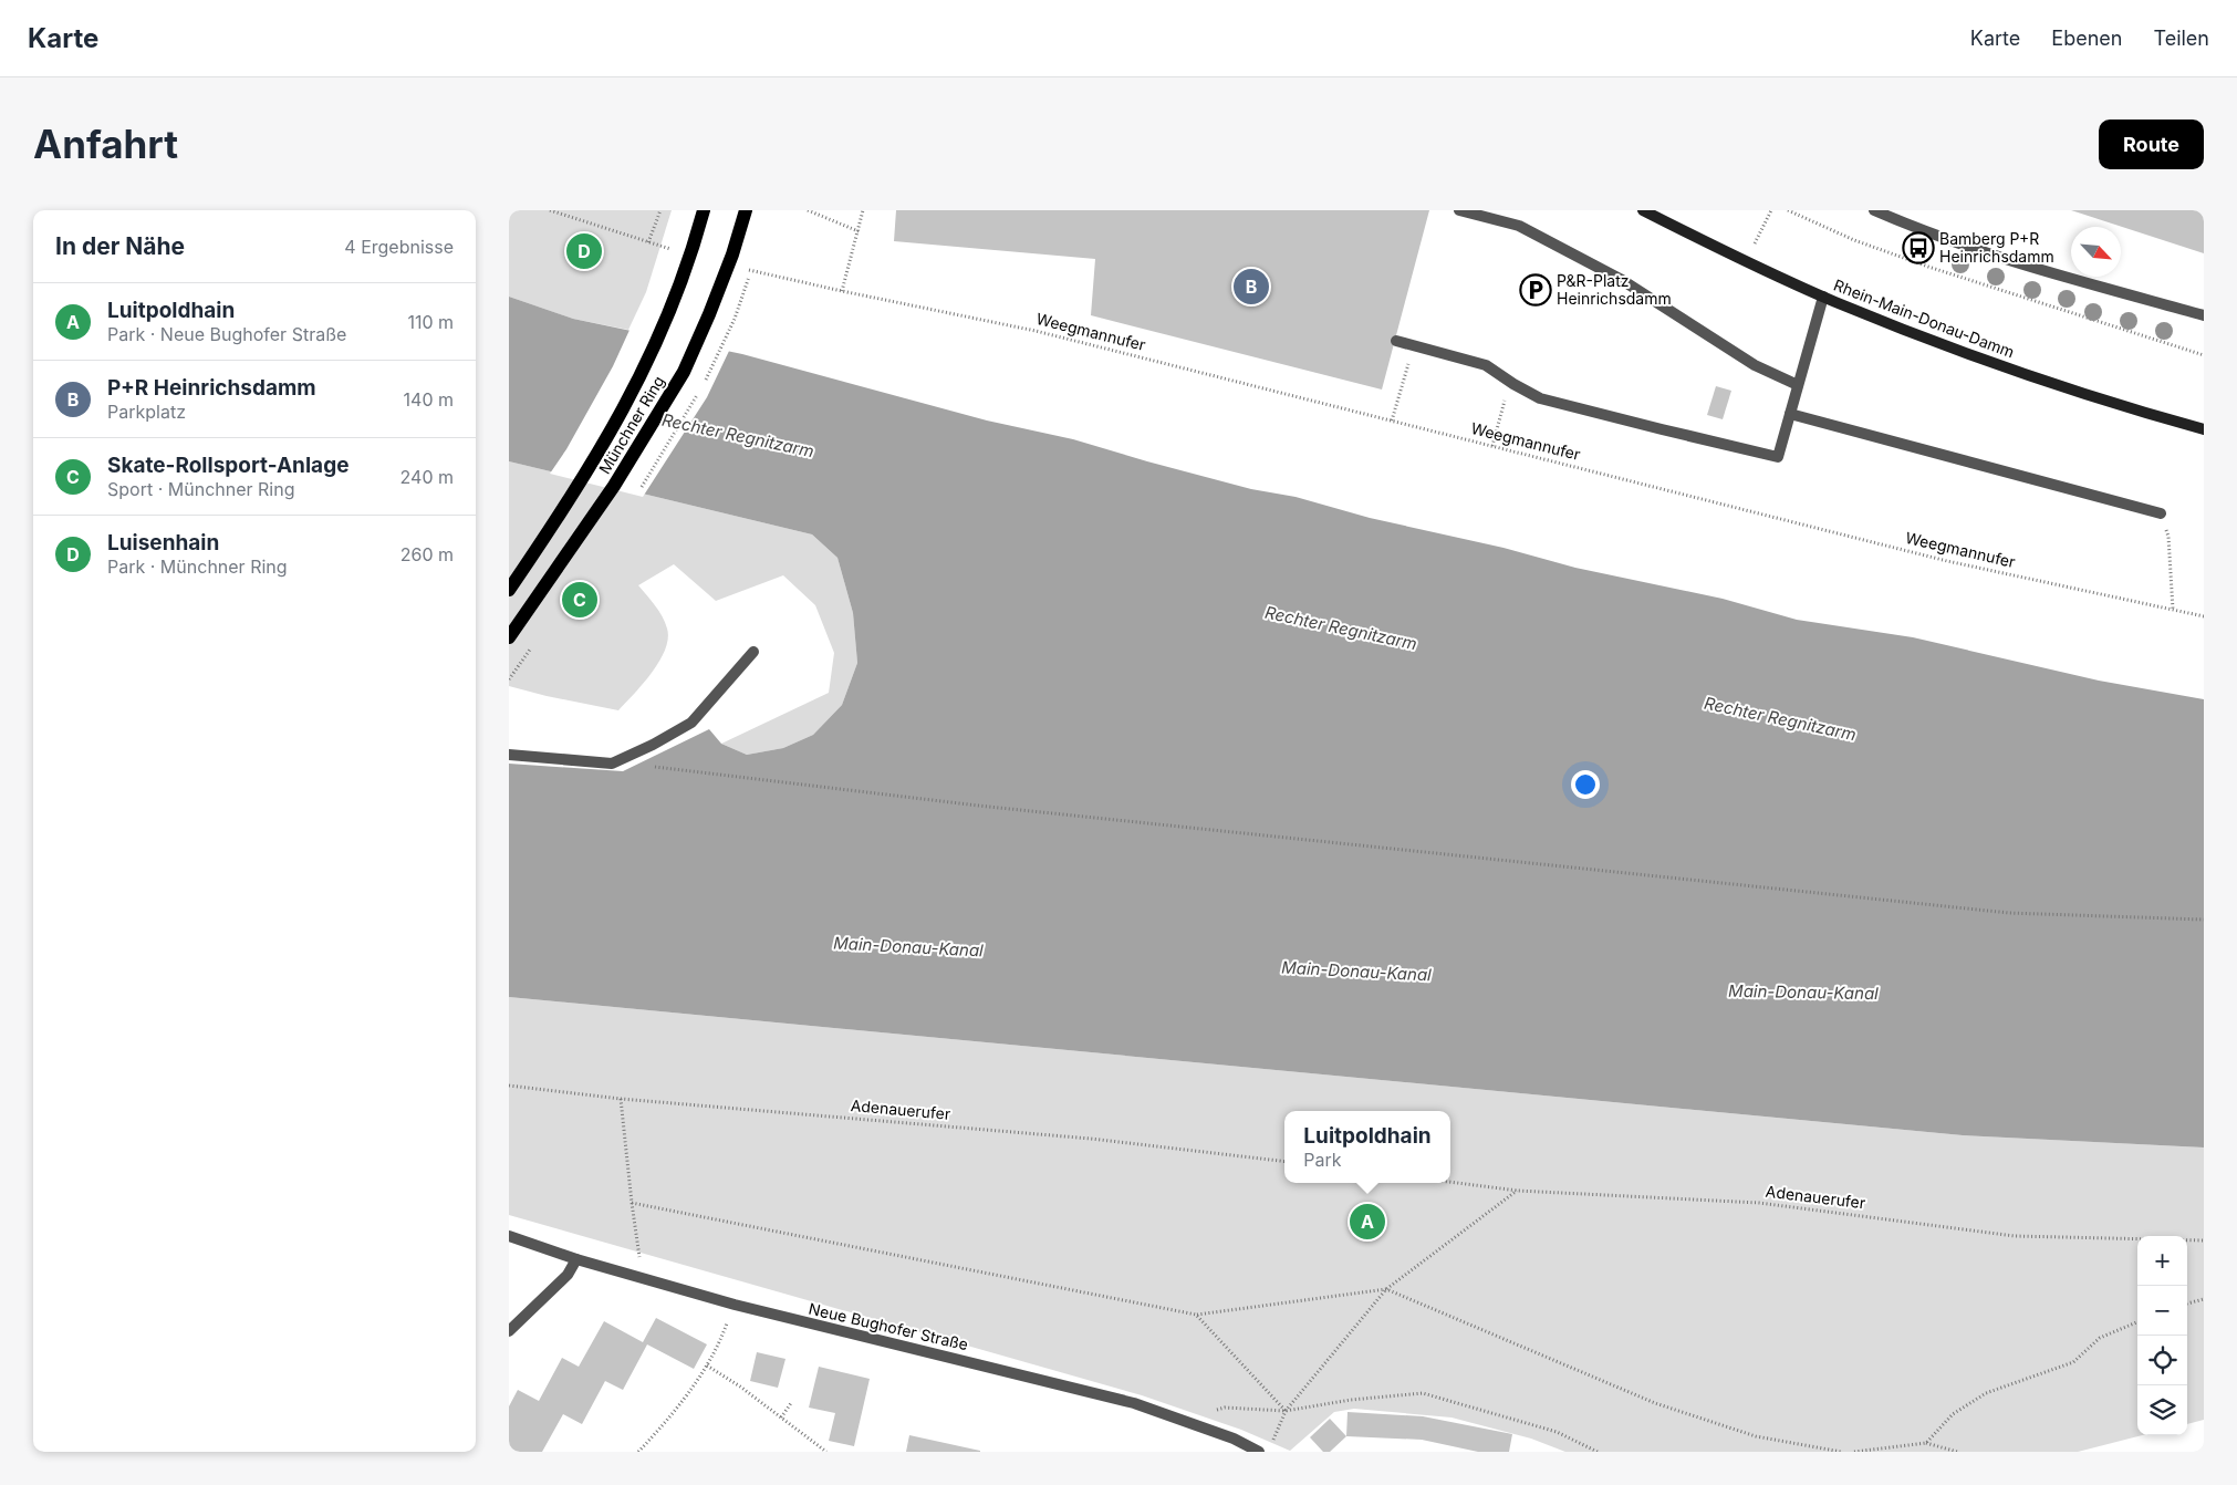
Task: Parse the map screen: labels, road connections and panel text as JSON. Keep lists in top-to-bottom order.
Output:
{
  "streets": {
    "main road": ["Münchner Ring"],
    "street": ["Rhein-Main-Donau-Damm", "Neue Bughofer Straße"],
    "path": ["Weegmannufer", "Adenauerufer"]
  },
  "water": ["Rechter Regnitzarm", "Main-Donau-Kanal"],
  "places": {
    "bus stop": ["Bamberg P+R Heinrichsdamm"],
    "parking": ["P&R-Platz Heinrichsdamm"]
  },
  "north": "bottom right",
  "page": {
    "header": "Karte",
    "nav": ["Karte", "Ebenen", "Teilen"],
    "buttons": "Route",
    "title": "Anfahrt",
    "heading": ["In der Nähe", "4 Ergebnisse"],
    "pins": [
      "D",
      "B",
      "C",
      "A"
    ],
    "list": [
      {
        "mark": "A",
        "name": "Luitpoldhain",
        "note": "Park · Neue Bughofer Straße",
        "value": "110 m"
      },
      {
        "mark": "B",
        "name": "P+R Heinrichsdamm",
        "note": "Parkplatz",
        "value": "140 m"
      },
      {
        "mark": "C",
        "name": "Skate-Rollsport-Anlage",
        "note": "Sport · Münchner Ring",
        "value": "240 m"
      },
      {
        "mark": "D",
        "name": "Luisenhain",
        "note": "Park · Münchner Ring",
        "value": "260 m"
      }
    ],
    "popup": ["Luitpoldhain", "Park"],
    "map_buttons": ["+", "−"]
  }
}
